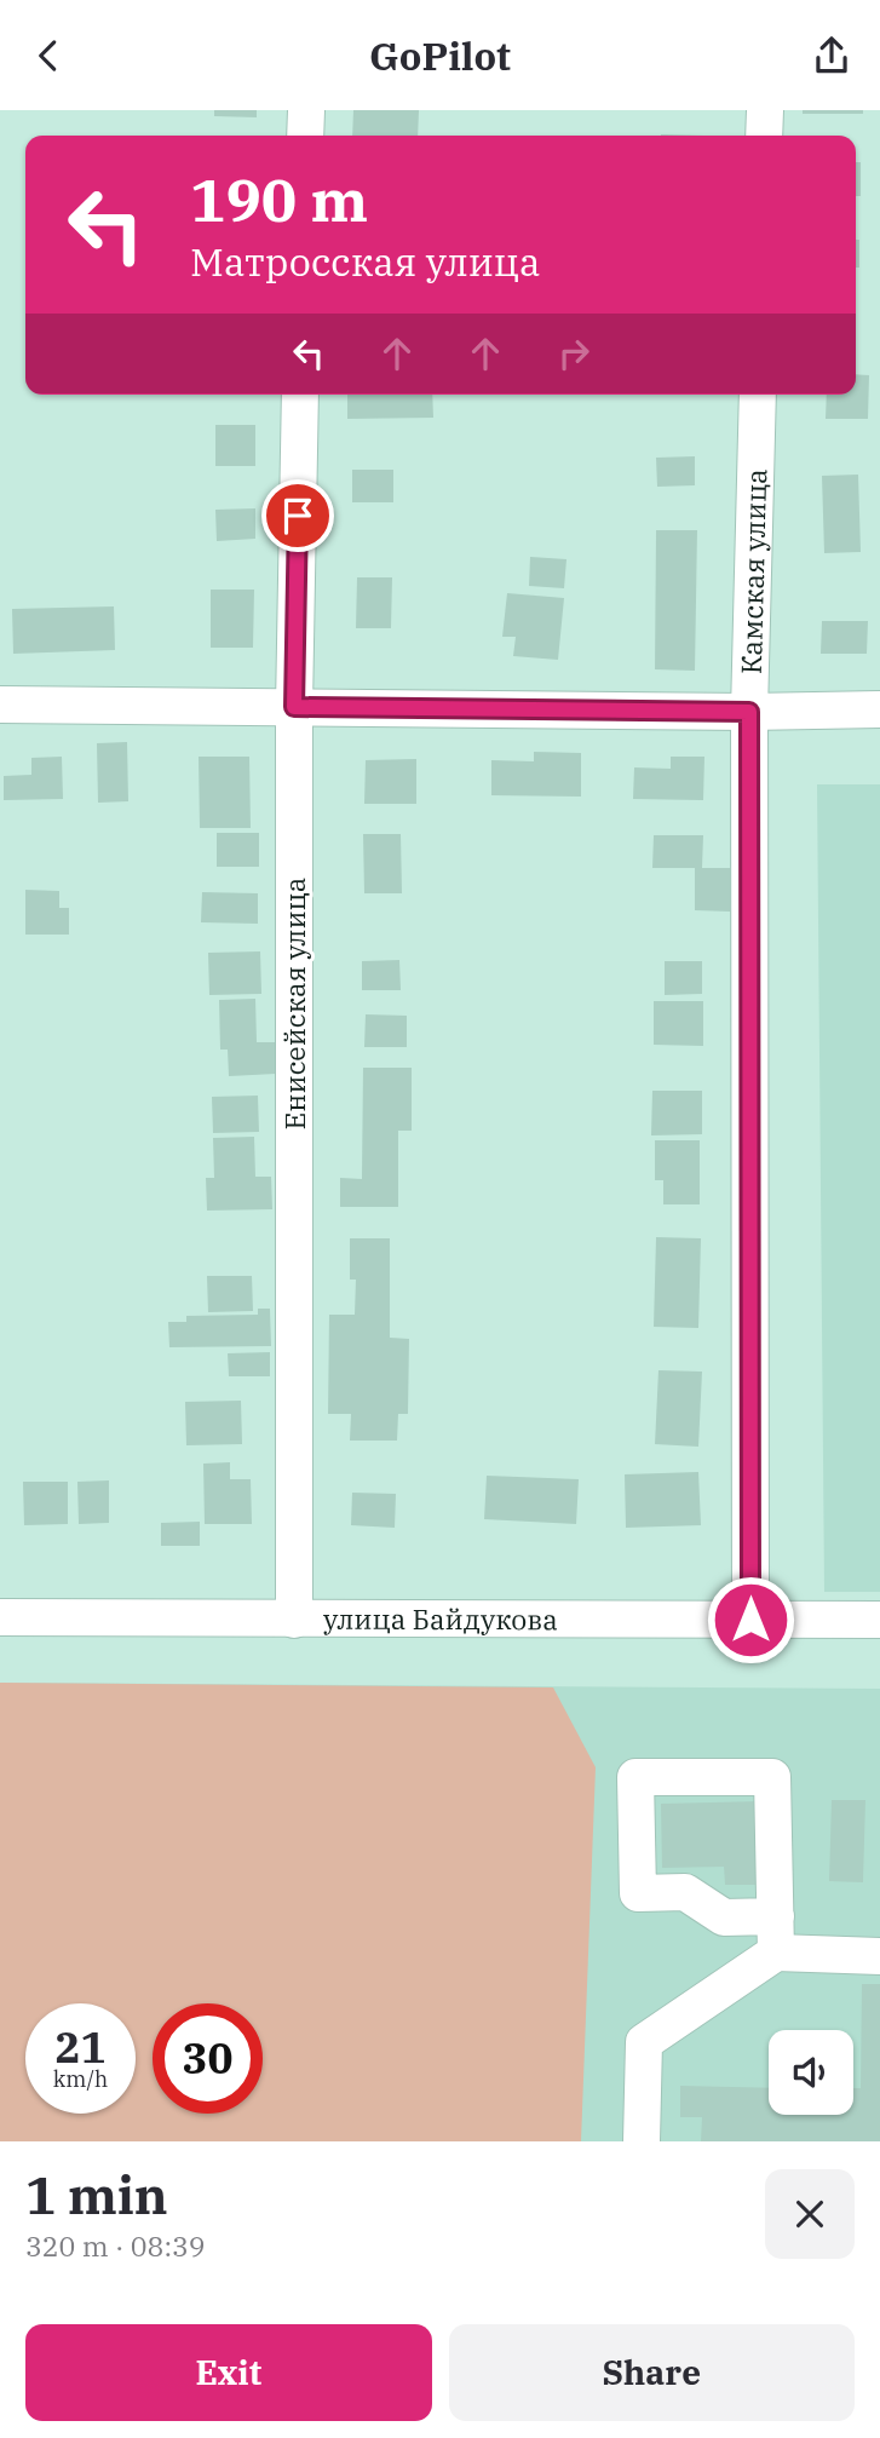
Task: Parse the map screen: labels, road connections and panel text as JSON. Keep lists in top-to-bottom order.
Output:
{
  "streets": {
    "street": ["Камская улица", "Енисейская улица", "улица Байдукова"]
  },
  "crossings": [
    ["Камская улица", "улица Байдукова"],
    ["Енисейская улица", "улица Байдукова"]
  ],
  "page": {
    "header": "GoPilot",
    "turn": ["190 m", "Матросская улица"],
    "speed": "21 km/h",
    "limit": "30",
    "heading": ["1 min", "320 m · 08:39"],
    "buttons": ["Exit", "Share"]
  }
}
